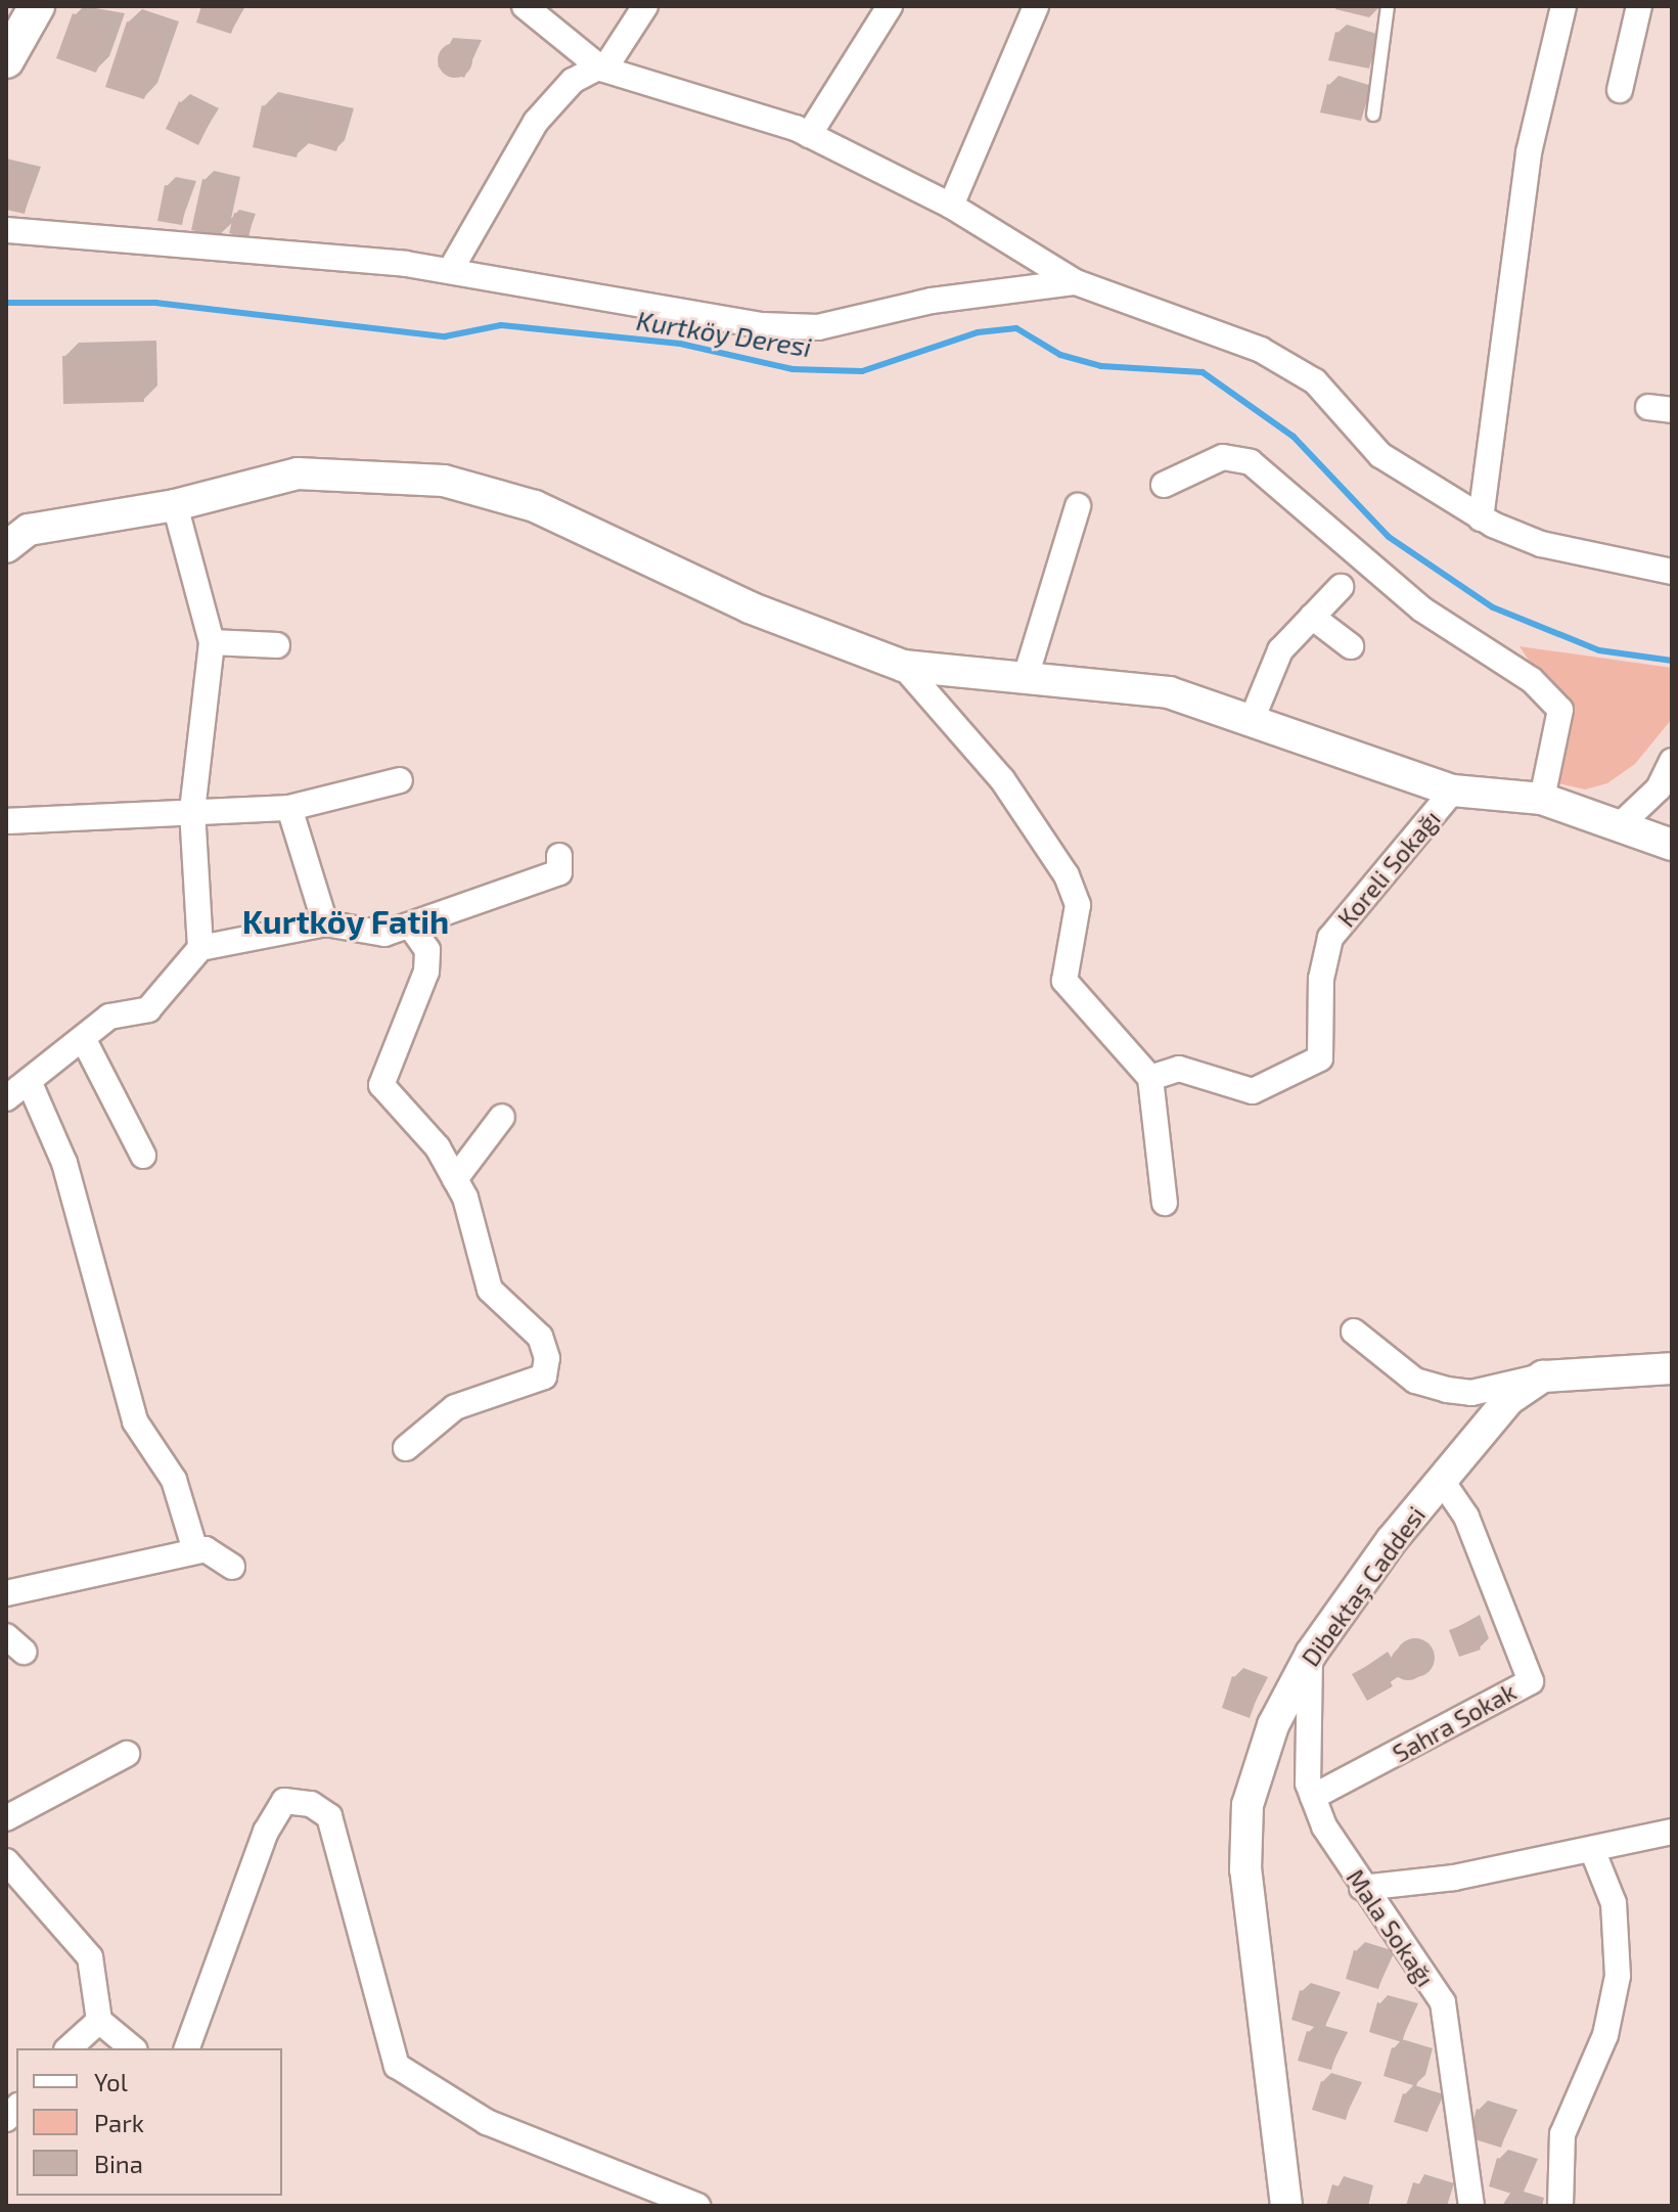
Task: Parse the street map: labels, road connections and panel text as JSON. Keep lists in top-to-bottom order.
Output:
{
  "streets": {
    "street": [
      "Koreli Sokağı",
      "Dibektaş Caddesi",
      "Sahra Sokak",
      "Mala Sokağı"
    ]
  },
  "crossings": [
    ["Dibektaş Caddesi", "Sahra Sokak"],
    ["Dibektaş Caddesi", "Mala Sokağı"],
    ["Sahra Sokak", "Mala Sokağı"]
  ],
  "districts": ["Kurtköy Fatih"],
  "water": ["Kurtköy Deresi"],
  "legend": ["Yol", "Park", "Bina"]
}
